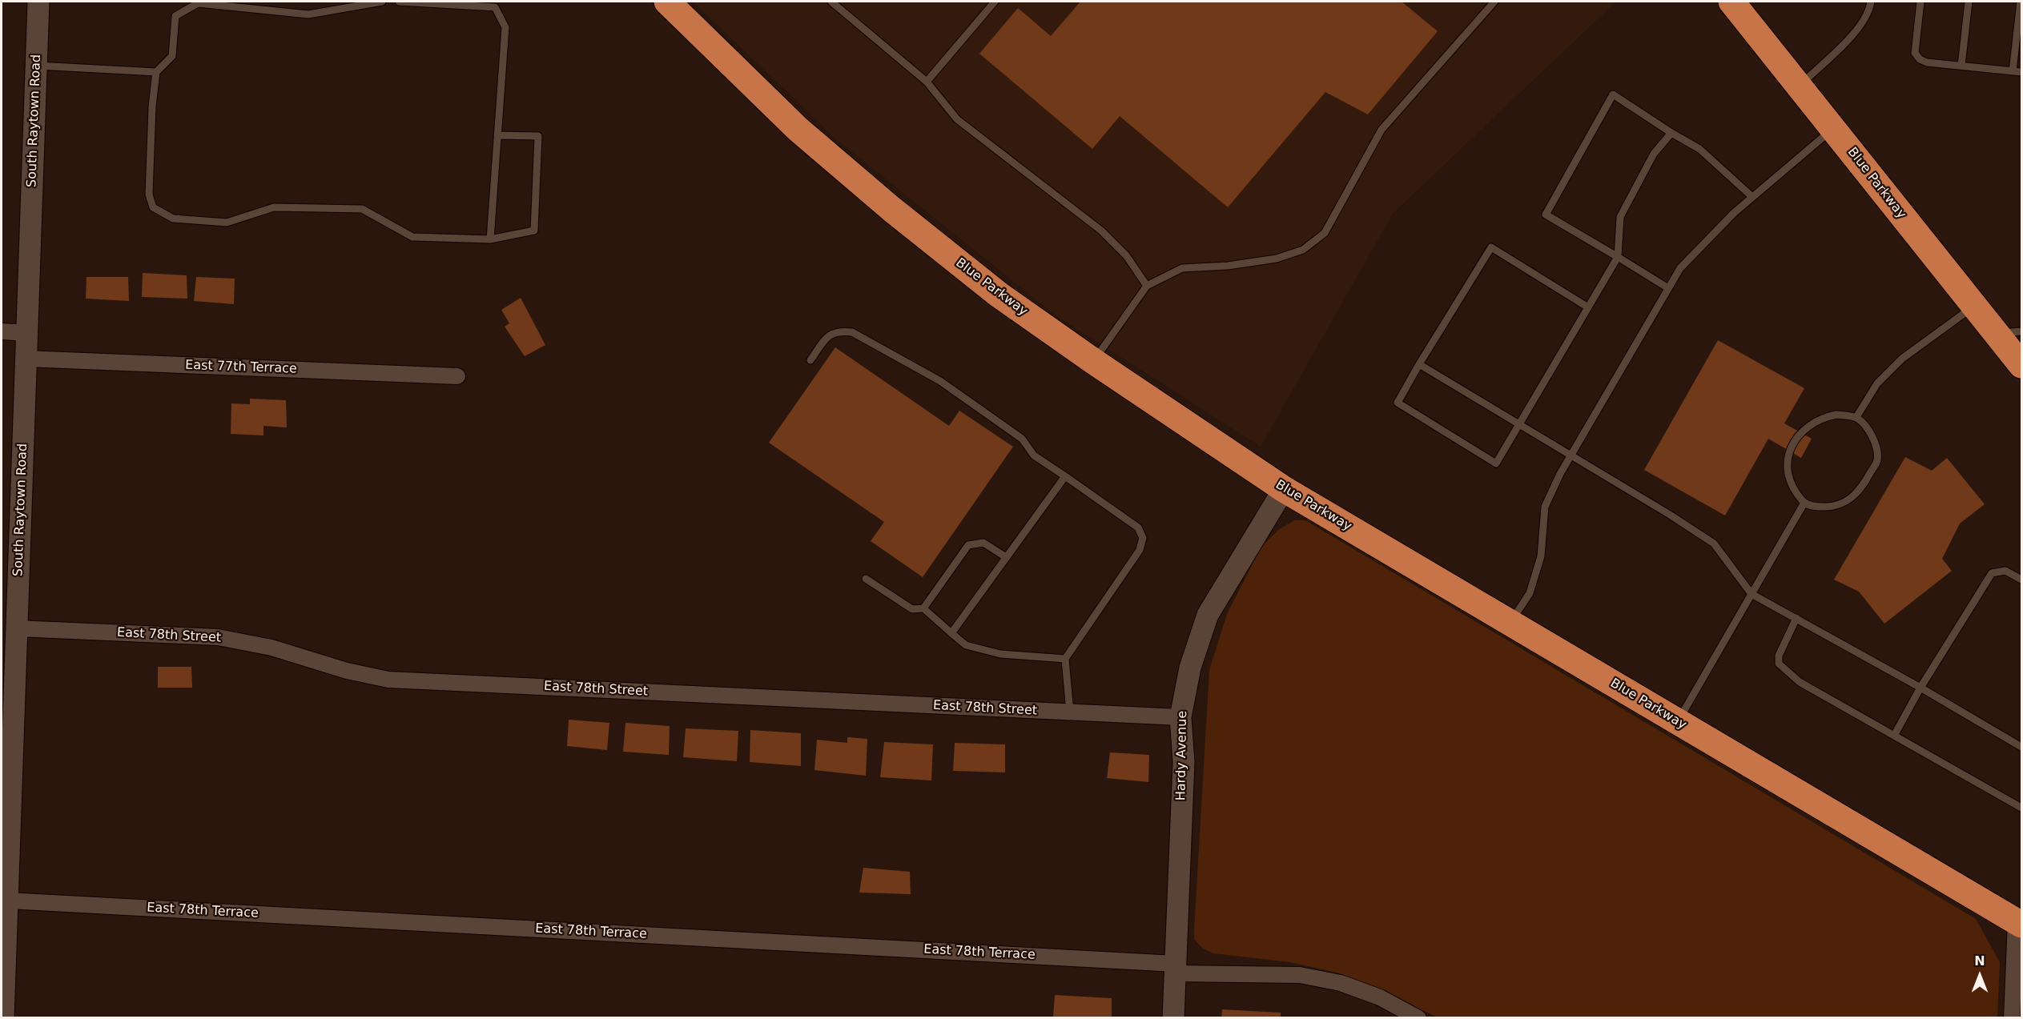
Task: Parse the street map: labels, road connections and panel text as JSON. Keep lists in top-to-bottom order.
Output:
{
  "streets": {
    "highway": ["Blue Parkway"],
    "main road": ["South Raytown Road", "Hardy Avenue"],
    "street": ["East 77th Terrace", "East 78th Street", "East 78th Terrace"]
  },
  "crossings": [
    ["South Raytown Road", "East 77th Terrace"],
    ["South Raytown Road", "East 78th Street"],
    ["South Raytown Road", "East 78th Terrace"],
    ["Blue Parkway", "Hardy Avenue"],
    ["East 78th Street", "Hardy Avenue"],
    ["Hardy Avenue", "East 78th Terrace"]
  ],
  "north": "top"
}
